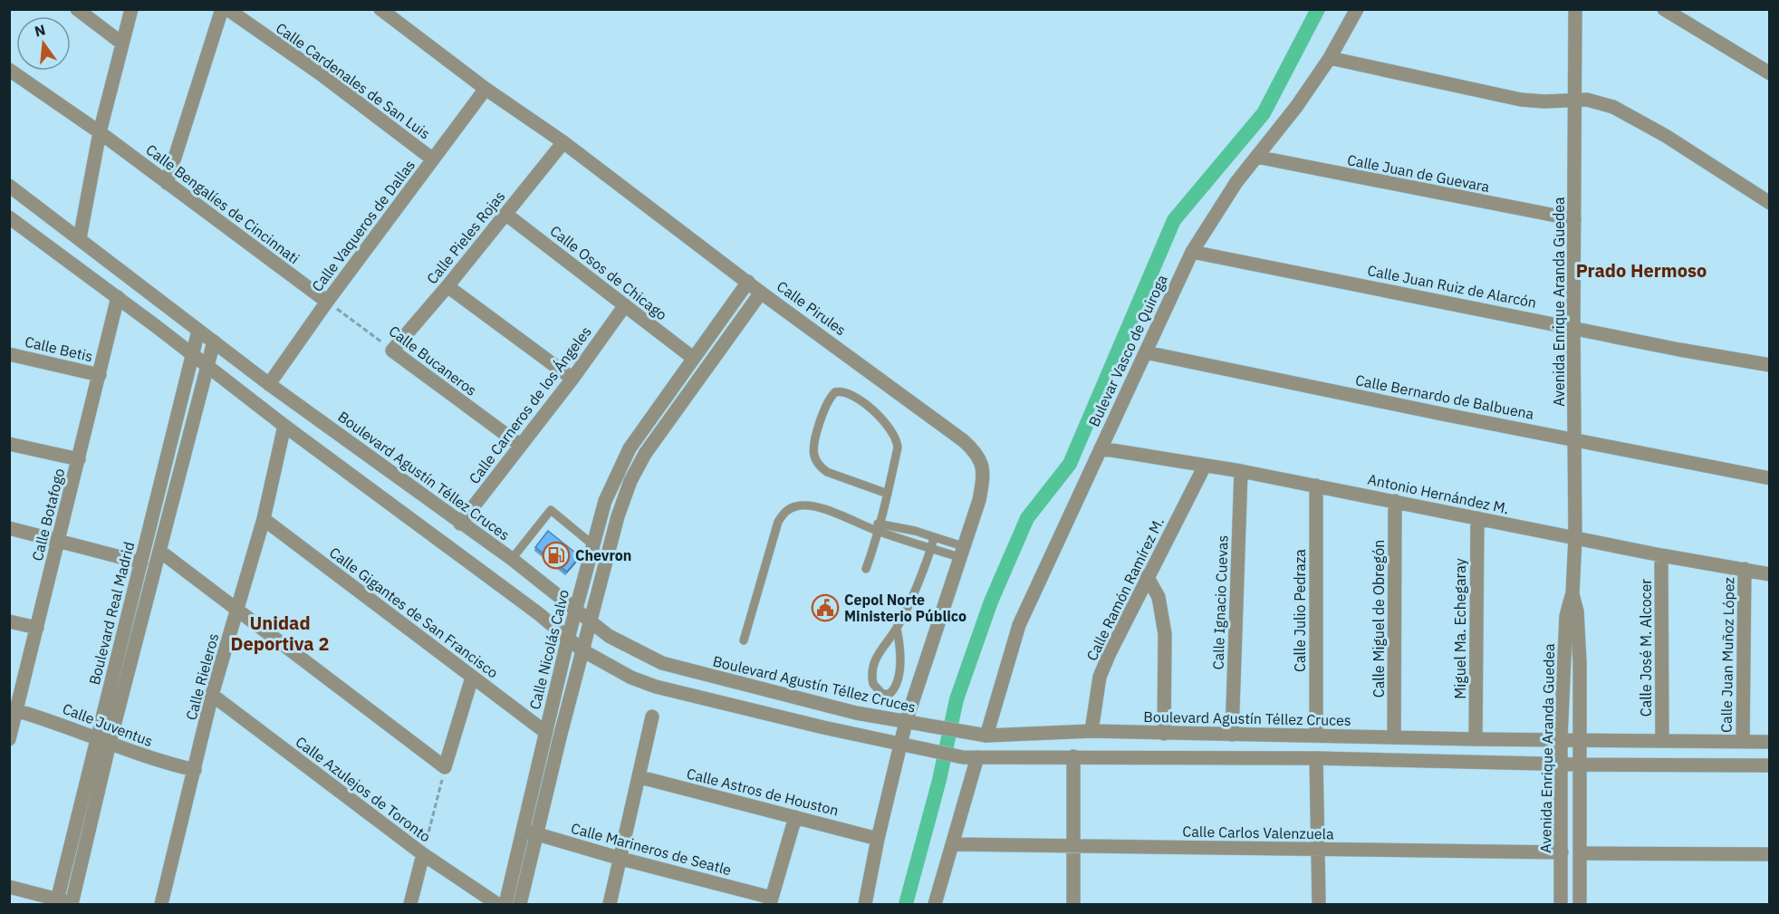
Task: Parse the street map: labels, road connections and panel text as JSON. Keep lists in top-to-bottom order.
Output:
{
  "streets": {
    "street": [
      "Calle Cardenales de San Luis",
      "Calle Juan de Guevara",
      "Calle Bengalíes de Cincinnati",
      "Calle Vaqueros de Dallas",
      "Calle Pieles Rojas",
      "Calle Osos de Chicago",
      "Calle Juan Ruiz de Alarcón",
      "Avenida Enrique Aranda Guedea",
      "Calle Pirules",
      "Calle Betis",
      "Bulevar Vasco de Quiroga",
      "Calle Bucaneros",
      "Calle Bernardo de Balbuena",
      "Calle Carneros de los Ángeles",
      "Boulevard Agustín Téllez Cruces",
      "Antonio Hernández M.",
      "Calle Botafogo",
      "Calle Ramón Ramírez M.",
      "Calle Ignacio Cuevas",
      "Calle Julio Pedraza",
      "Calle Gigantes de San Francisco",
      "Boulevard Real Madrid",
      "Calle Miguel de Obregón",
      "Miguel Ma. Echegaray",
      "Calle José M. Alcocer",
      "Calle Nicolás Calvo",
      "Calle Juan Muñoz López",
      "Calle Rieleros",
      "Calle Juventus",
      "Calle Azulejos de Toronto",
      "Calle Astros de Houston",
      "Calle Carlos Valenzuela",
      "Calle Marineros de Seatle"
    ]
  },
  "crossings": [
    ["Calle Cardenales de San Luis", "Calle Vaqueros de Dallas"],
    ["Calle Juan de Guevara", "Avenida Enrique Aranda Guedea"],
    ["Calle Juan de Guevara", "Bulevar Vasco de Quiroga"],
    ["Calle Bengalíes de Cincinnati", "Calle Vaqueros de Dallas"],
    ["Calle Bengalíes de Cincinnati", "Calle Bucaneros"],
    ["Calle Vaqueros de Dallas", "Calle Pirules"],
    ["Calle Vaqueros de Dallas", "Calle Bucaneros"],
    ["Calle Vaqueros de Dallas", "Boulevard Agustín Téllez Cruces"],
    ["Calle Pieles Rojas", "Calle Osos de Chicago"],
    ["Calle Pieles Rojas", "Calle Pirules"],
    ["Calle Pieles Rojas", "Calle Bucaneros"],
    ["Calle Osos de Chicago", "Calle Carneros de los Ángeles"],
    ["Calle Osos de Chicago", "Calle Nicolás Calvo"],
    ["Calle Juan Ruiz de Alarcón", "Avenida Enrique Aranda Guedea"],
    ["Calle Juan Ruiz de Alarcón", "Bulevar Vasco de Quiroga"],
    ["Avenida Enrique Aranda Guedea", "Calle Bernardo de Balbuena"],
    ["Avenida Enrique Aranda Guedea", "Boulevard Agustín Téllez Cruces"],
    ["Avenida Enrique Aranda Guedea", "Antonio Hernández M."],
    ["Avenida Enrique Aranda Guedea", "Calle Carlos Valenzuela"],
    ["Calle Pirules", "Boulevard Agustín Téllez Cruces"],
    ["Calle Pirules", "Calle Nicolás Calvo"],
    ["Calle Pirules", "Calle Astros de Houston"],
    ["Calle Betis", "Calle Botafogo"],
    ["Bulevar Vasco de Quiroga", "Calle Bernardo de Balbuena"],
    ["Bulevar Vasco de Quiroga", "Boulevard Agustín Téllez Cruces"],
    ["Bulevar Vasco de Quiroga", "Antonio Hernández M."],
    ["Calle Bucaneros", "Calle Carneros de los Ángeles"],
    ["Calle Carneros de los Ángeles", "Boulevard Agustín Téllez Cruces"],
    ["Boulevard Agustín Téllez Cruces", "Calle Ramón Ramírez M."],
    ["Boulevard Agustín Téllez Cruces", "Calle Ignacio Cuevas"],
    ["Boulevard Agustín Téllez Cruces", "Calle Julio Pedraza"],
    ["Boulevard Agustín Téllez Cruces", "Boulevard Real Madrid"],
    ["Boulevard Agustín Téllez Cruces", "Calle Miguel de Obregón"],
    ["Boulevard Agustín Téllez Cruces", "Miguel Ma. Echegaray"],
    ["Boulevard Agustín Téllez Cruces", "Calle José M. Alcocer"],
    ["Boulevard Agustín Téllez Cruces", "Calle Nicolás Calvo"],
    ["Boulevard Agustín Téllez Cruces", "Calle Juan Muñoz López"],
    ["Antonio Hernández M.", "Calle Ramón Ramírez M."],
    ["Antonio Hernández M.", "Calle Ignacio Cuevas"],
    ["Antonio Hernández M.", "Calle Julio Pedraza"],
    ["Antonio Hernández M.", "Calle Miguel de Obregón"],
    ["Antonio Hernández M.", "Miguel Ma. Echegaray"],
    ["Antonio Hernández M.", "Calle José M. Alcocer"],
    ["Antonio Hernández M.", "Calle Juan Muñoz López"],
    ["Calle Botafogo", "Calle Juventus"],
    ["Calle Gigantes de San Francisco", "Calle Nicolás Calvo"],
    ["Calle Gigantes de San Francisco", "Calle Rieleros"],
    ["Boulevard Real Madrid", "Calle Juventus"],
    ["Calle Nicolás Calvo", "Calle Marineros de Seatle"],
    ["Calle Rieleros", "Calle Juventus"],
    ["Calle Rieleros", "Calle Azulejos de Toronto"]
  ],
  "districts": ["Prado Hermoso", "Unidad Deportiva 2"],
  "places": {
    "fuel station": ["Chevron"],
    "public building": ["Cepol Norte Ministerio Público"]
  },
  "north": "top"
}
